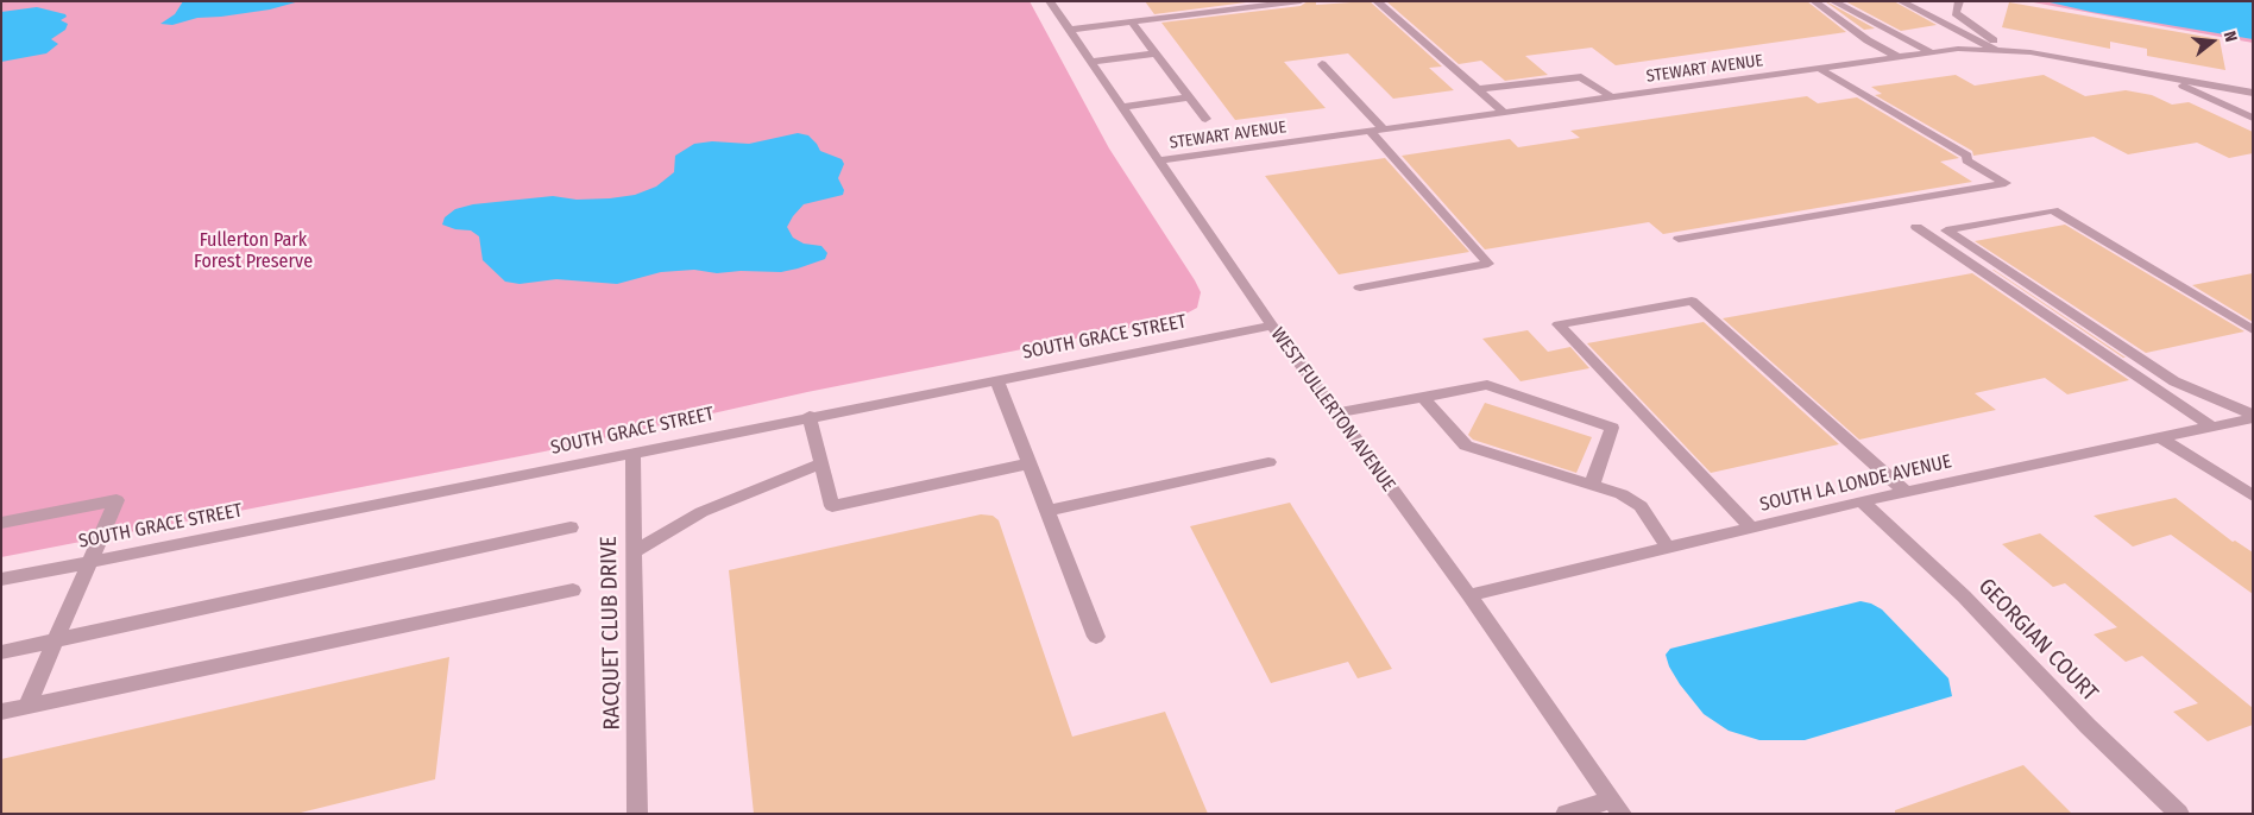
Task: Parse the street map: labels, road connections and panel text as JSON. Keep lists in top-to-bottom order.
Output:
{
  "streets": {
    "street": [
      "STEWART AVENUE",
      "SOUTH GRACE STREET",
      "WEST FULLERTON AVENUE",
      "SOUTH LA LONDE AVENUE",
      "RACQUET CLUB DRIVE",
      "GEORGIAN COURT"
    ]
  },
  "crossings": [
    ["STEWART AVENUE", "WEST FULLERTON AVENUE"],
    ["SOUTH GRACE STREET", "WEST FULLERTON AVENUE"],
    ["SOUTH GRACE STREET", "RACQUET CLUB DRIVE"],
    ["WEST FULLERTON AVENUE", "SOUTH LA LONDE AVENUE"],
    ["SOUTH LA LONDE AVENUE", "GEORGIAN COURT"]
  ],
  "parks": ["Fullerton Park Forest Preserve"],
  "north": "right"
}
